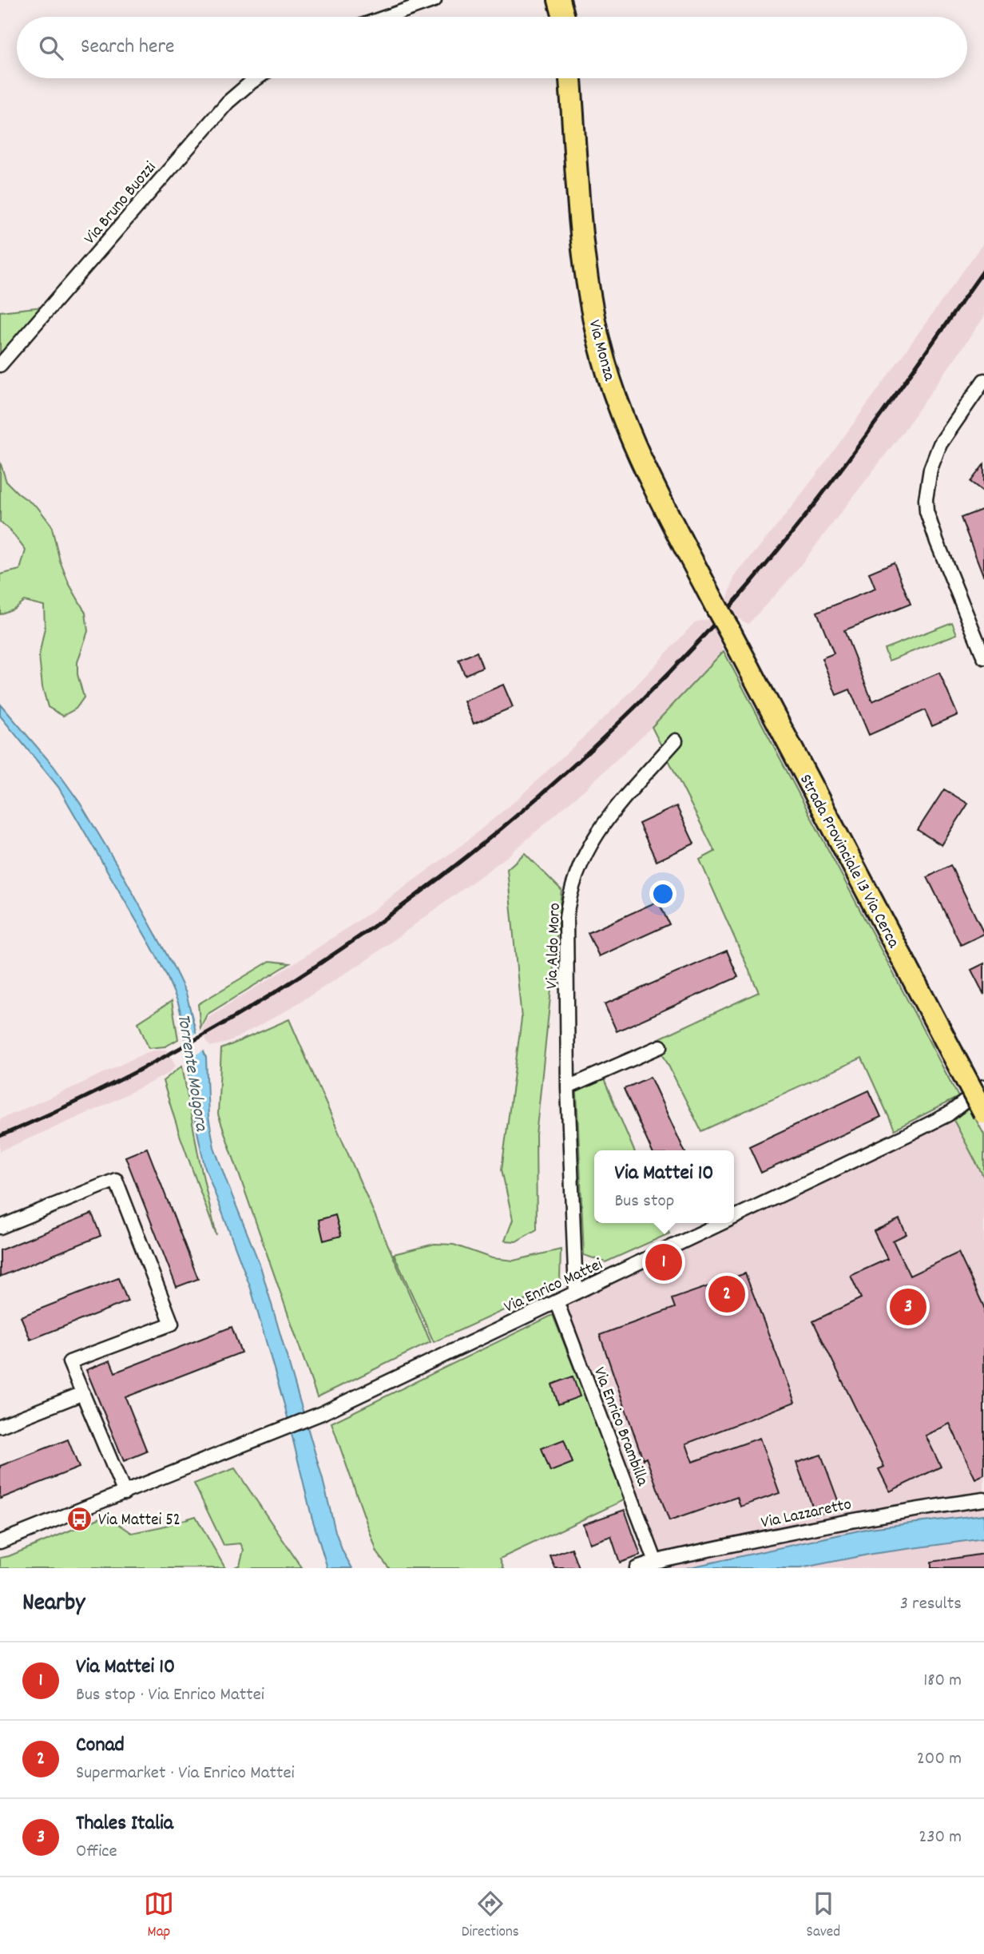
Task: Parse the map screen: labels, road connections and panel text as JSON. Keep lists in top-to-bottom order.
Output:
{
  "streets": {
    "main road": ["Via Monza", "Strada Provinciale 13 Via Cerca"],
    "street": [
      "Via Bruno Buozzi",
      "Via Aldo Moro",
      "Via Enrico Mattei",
      "Via Enrico Brambilla",
      "Via Lazzaretto"
    ]
  },
  "crossings": [
    ["Via Monza", "Strada Provinciale 13 Via Cerca"],
    ["Via Aldo Moro", "Via Enrico Mattei"],
    ["Via Enrico Mattei", "Via Enrico Brambilla"],
    ["Via Enrico Brambilla", "Via Lazzaretto"]
  ],
  "water": ["Torrente Molgora"],
  "places": {
    "bus stop": ["Via Mattei 52"]
  },
  "page": {
    "search": "Search here",
    "popup": ["Via Mattei 10", "Bus stop"],
    "pins": ["1", "2", "3"],
    "heading": ["Nearby", "3 results"],
    "list": [
      {
        "mark": "1",
        "name": "Via Mattei 10",
        "note": "Bus stop · Via Enrico Mattei",
        "value": "180 m"
      },
      {
        "mark": "2",
        "name": "Conad",
        "note": "Supermarket · Via Enrico Mattei",
        "value": "200 m"
      },
      {
        "mark": "3",
        "name": "Thales Italia",
        "note": "Office",
        "value": "230 m"
      }
    ],
    "nav": ["Map", "Directions", "Saved"]
  }
}
